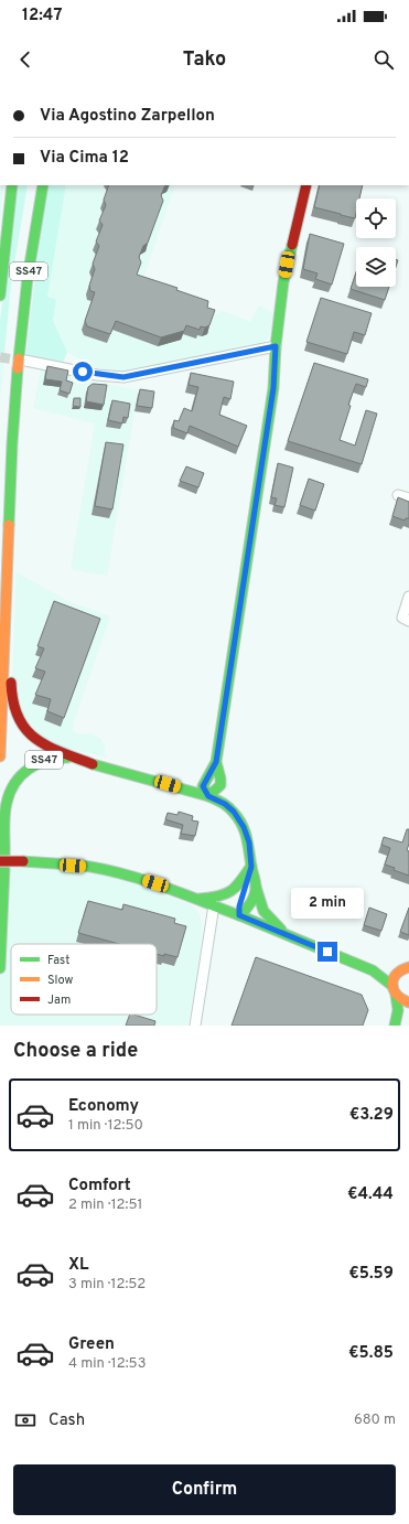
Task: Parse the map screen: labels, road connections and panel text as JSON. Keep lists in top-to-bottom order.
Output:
{
  "streets": {
    "main road": ["SS47"]
  },
  "legend": ["Fast", "Slow", "Jam"],
  "page": {
    "status": "12:47",
    "header": "Tako",
    "banner": ["Via Agostino Zarpellon", "Via Cima 12"],
    "bubble": "2 min",
    "heading": "Choose a ride",
    "list": [
      {
        "name": "Economy",
        "note": "1 min · 12:50",
        "value": "€3.29"
      },
      {
        "name": "Comfort",
        "note": "2 min · 12:51",
        "value": "€4.44"
      },
      {
        "name": "XL",
        "note": "3 min · 12:52",
        "value": "€5.59"
      },
      {
        "name": "Green",
        "note": "4 min · 12:53",
        "value": "€5.85"
      }
    ],
    "pay": ["Cash", "680 m"],
    "buttons": "Confirm"
  }
}
